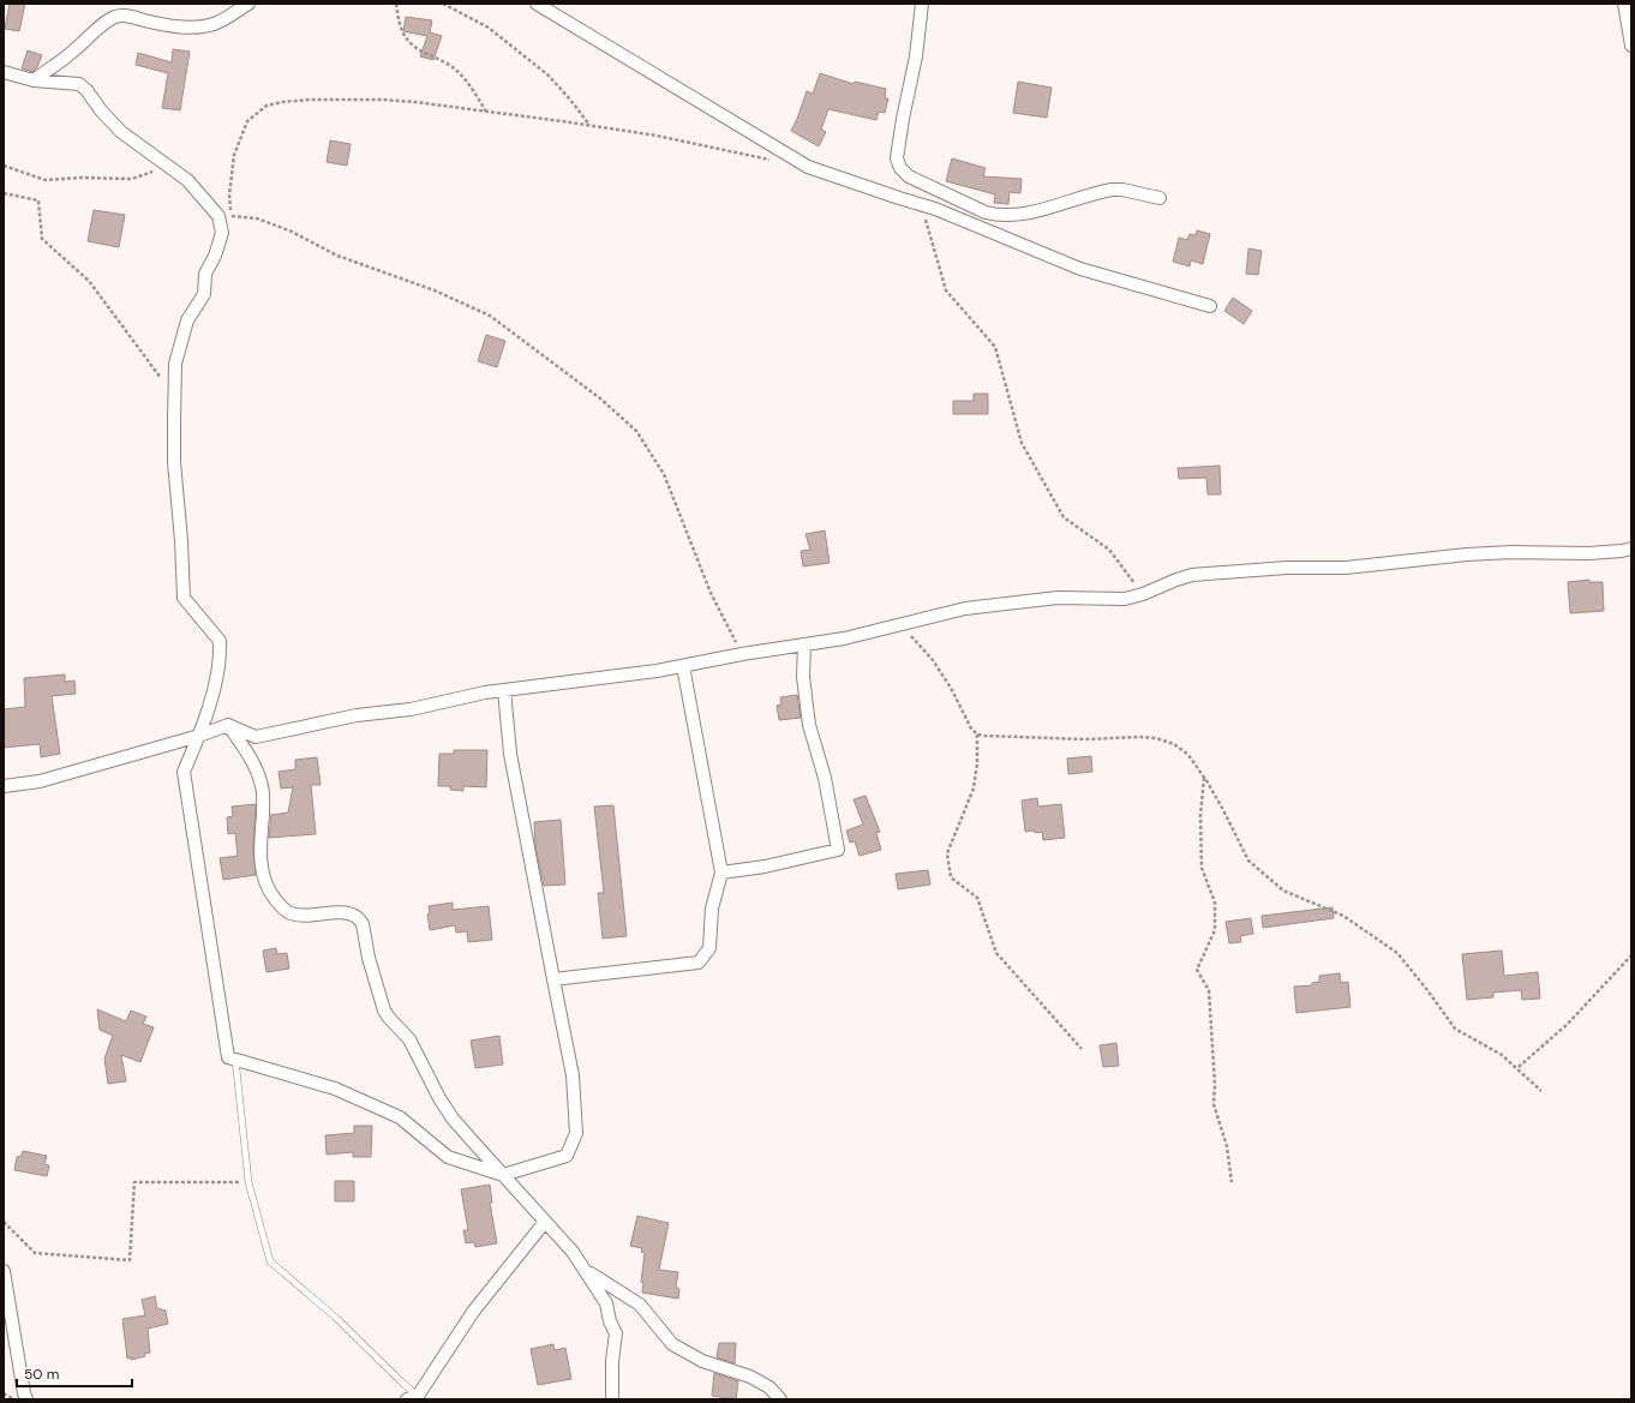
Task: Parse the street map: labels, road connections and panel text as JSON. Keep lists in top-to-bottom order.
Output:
{
  "scale_bar": "50 m"
}
